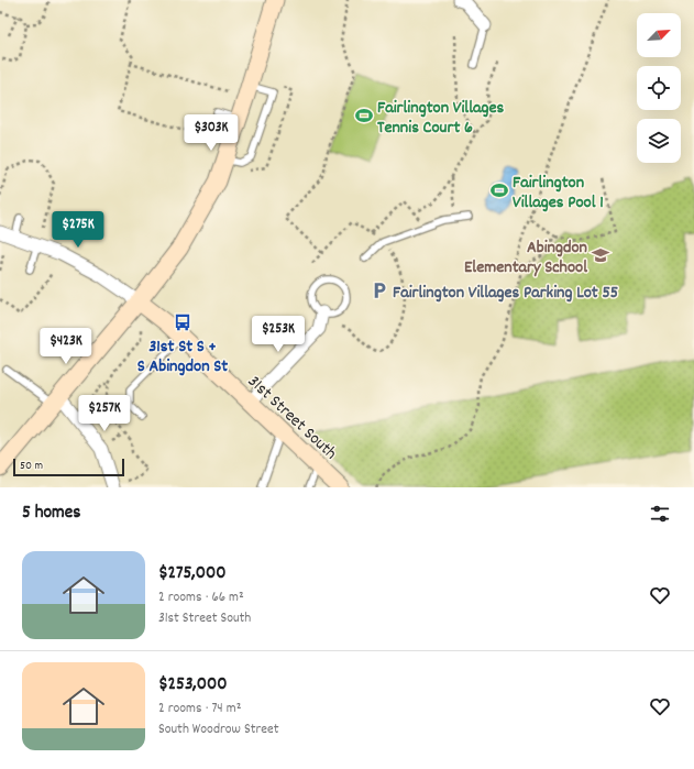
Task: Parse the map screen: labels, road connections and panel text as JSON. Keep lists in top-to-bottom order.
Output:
{
  "streets": {
    "street": ["31st Street South"]
  },
  "places": {
    "sports": ["Fairlington Villages Tennis Court 6", "Fairlington Villages Pool 1"],
    "school or university": ["Abingdon Elementary School"],
    "parking": ["Fairlington Villages Parking Lot 55"],
    "bus stop": ["31st St S + S Abingdon St"]
  },
  "scale_bar": "50 m",
  "north": "top right",
  "page": {
    "price": [
      "$303K",
      "$275K",
      "$253K",
      "$423K",
      "$257K"
    ],
    "scale": "50 m",
    "heading": "5 homes",
    "list": [
      {
        "name": "$275,000",
        "note": "2 rooms · 66 m² · 31st Street South"
      },
      {
        "name": "$253,000",
        "note": "2 rooms · 74 m² · South Woodrow Street"
      }
    ]
  }
}
